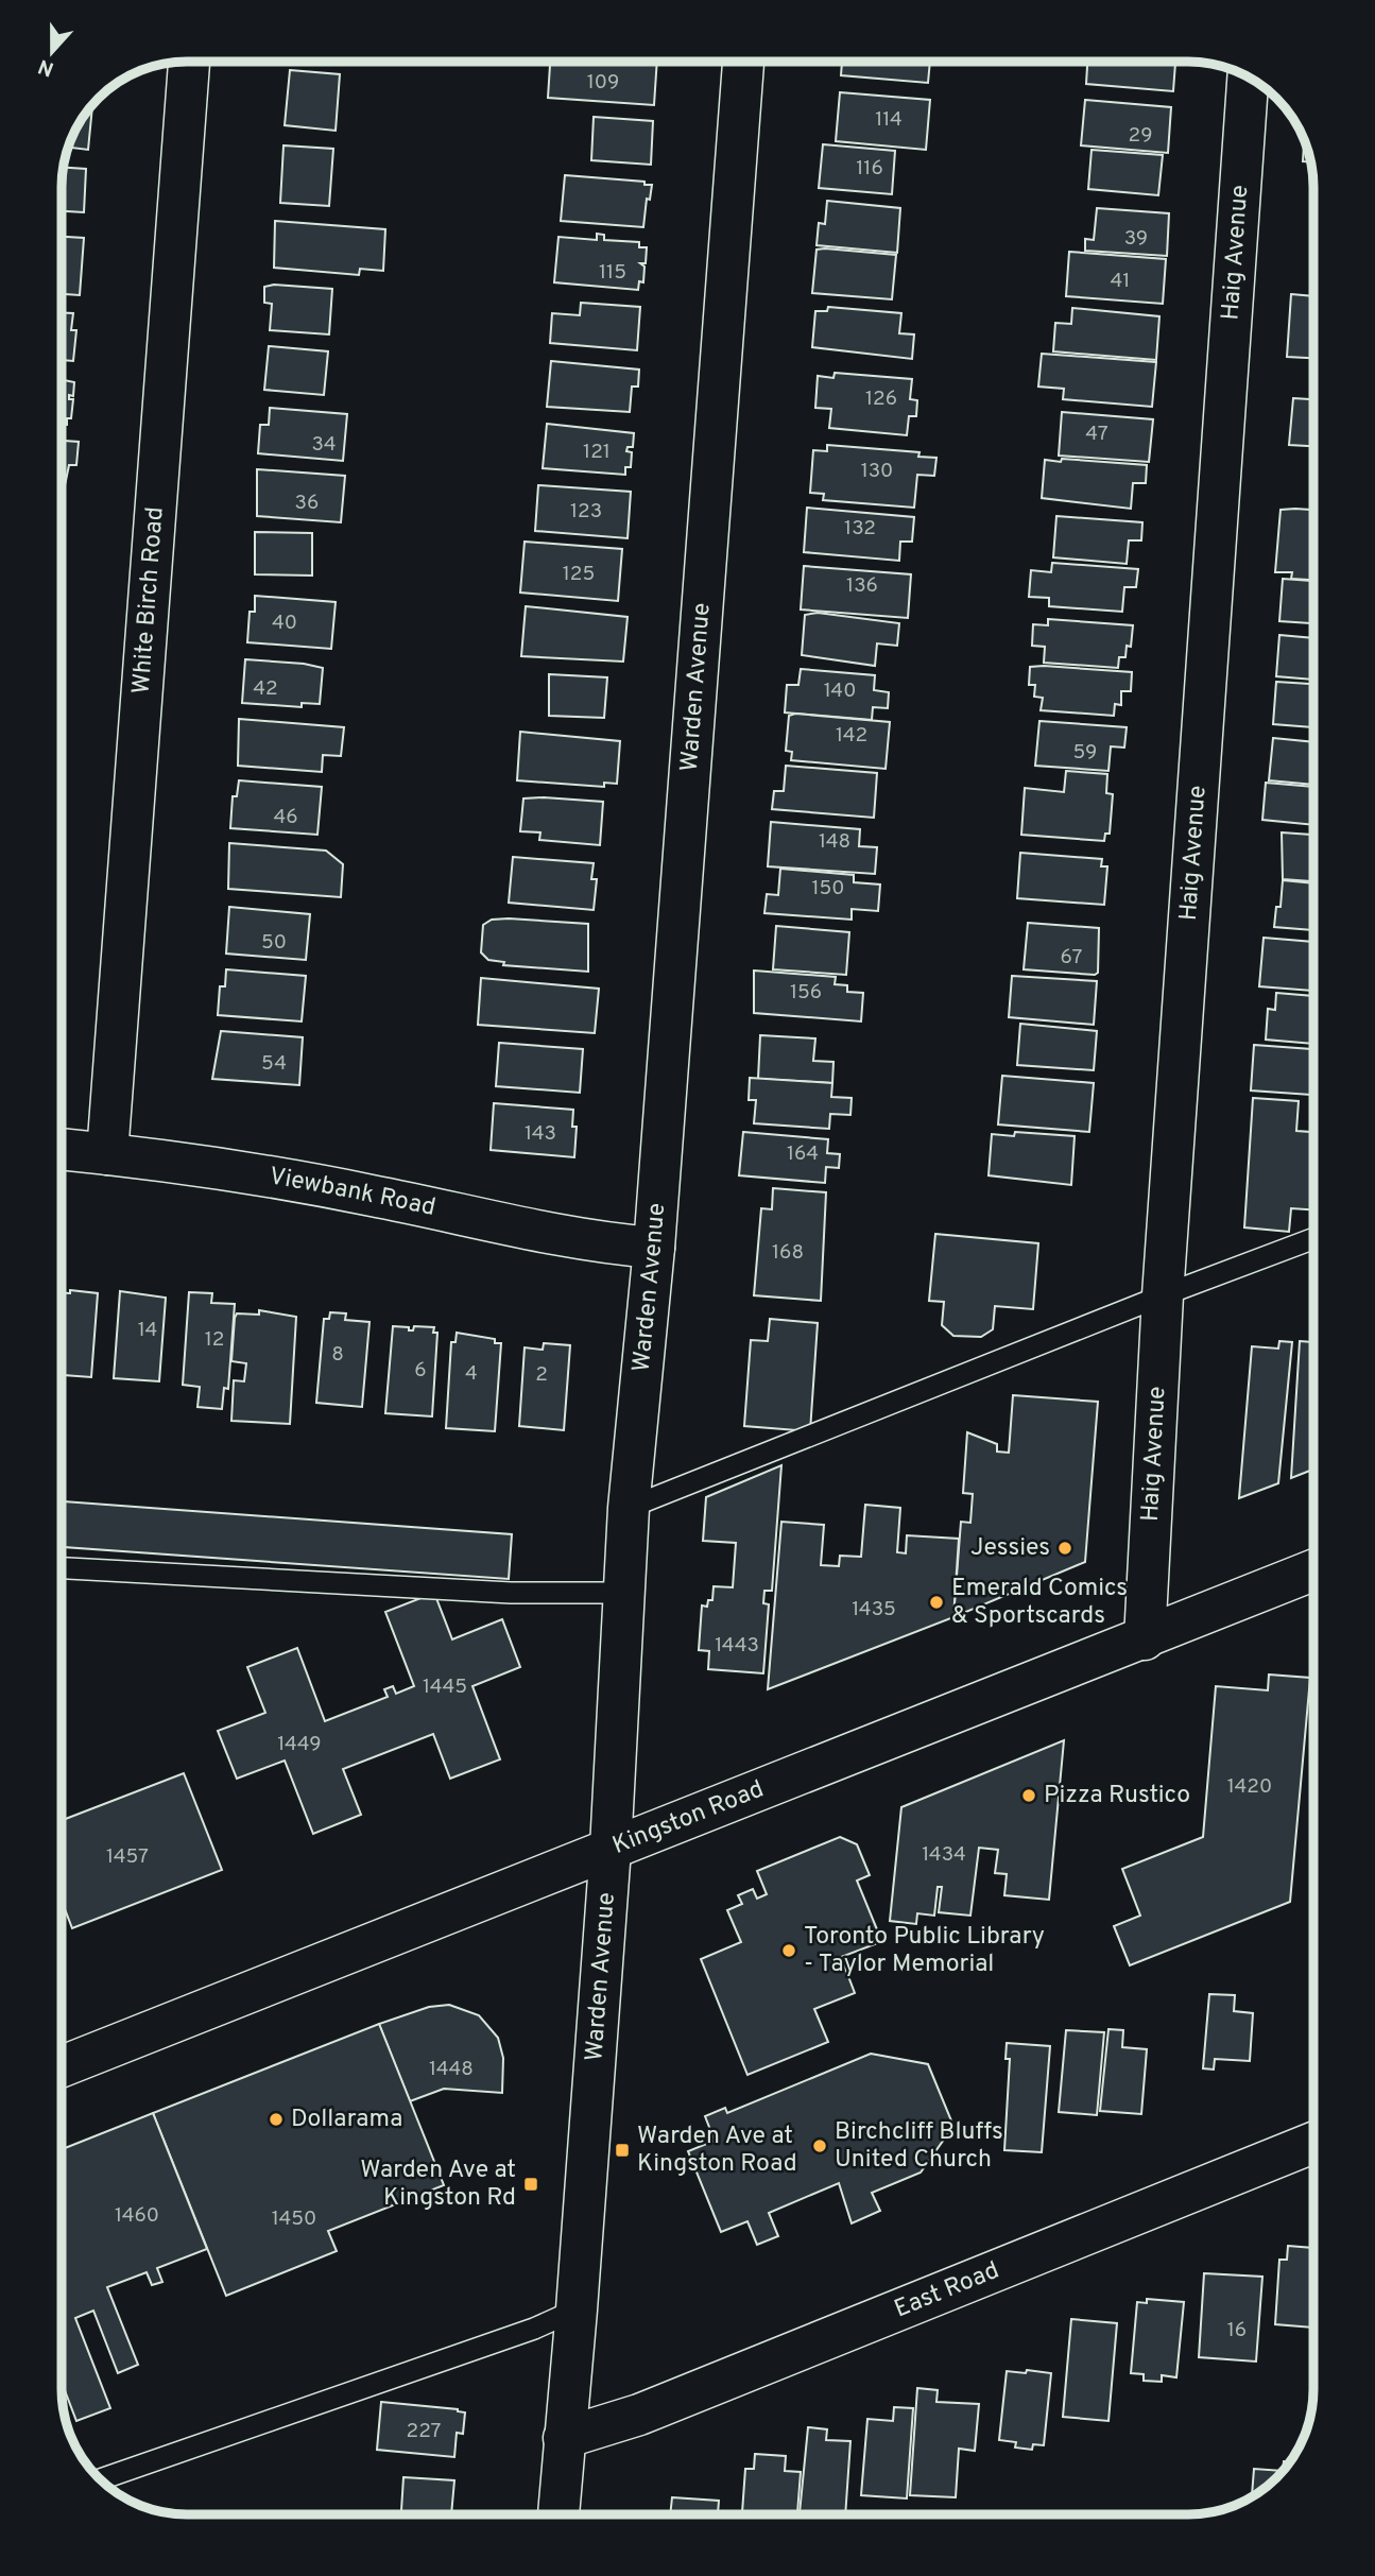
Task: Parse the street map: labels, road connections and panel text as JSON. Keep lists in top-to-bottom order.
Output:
{
  "streets": {
    "street": [
      "Haig Avenue",
      "White Birch Road",
      "Warden Avenue",
      "Viewbank Road",
      "Kingston Road",
      "East Road"
    ]
  },
  "crossings": [
    ["Haig Avenue", "Kingston Road"],
    ["White Birch Road", "Viewbank Road"],
    ["Warden Avenue", "Viewbank Road"],
    ["Warden Avenue", "Kingston Road"],
    ["Warden Avenue", "East Road"]
  ],
  "places": {
    "other": [
      "Jessies",
      "Emerald Comics & Sportscards",
      "Pizza Rustico",
      "Toronto Public Library - Taylor Memorial",
      "Dollarama",
      "Birchcliff Bluffs United Church"
    ],
    "transit": ["Warden Ave at Kingston Road", "Warden Ave at Kingston Rd"]
  },
  "house_numbers": [
    "109",
    "114",
    "29",
    "116",
    "39",
    "115",
    "41",
    "126",
    "47",
    "34",
    "121",
    "130",
    "36",
    "123",
    "132",
    "125",
    "136",
    "40",
    "42",
    "140",
    "142",
    "59",
    "46",
    "148",
    "150",
    "50",
    "67",
    "156",
    "54",
    "143",
    "164",
    "168",
    "14",
    "12",
    "8",
    "6",
    "4",
    "2",
    "1435",
    "1443",
    "1445",
    "1449",
    "1420",
    "1434",
    "1457",
    "1448",
    "1460",
    "1450",
    "16",
    "227"
  ],
  "north": "bottom"
}
